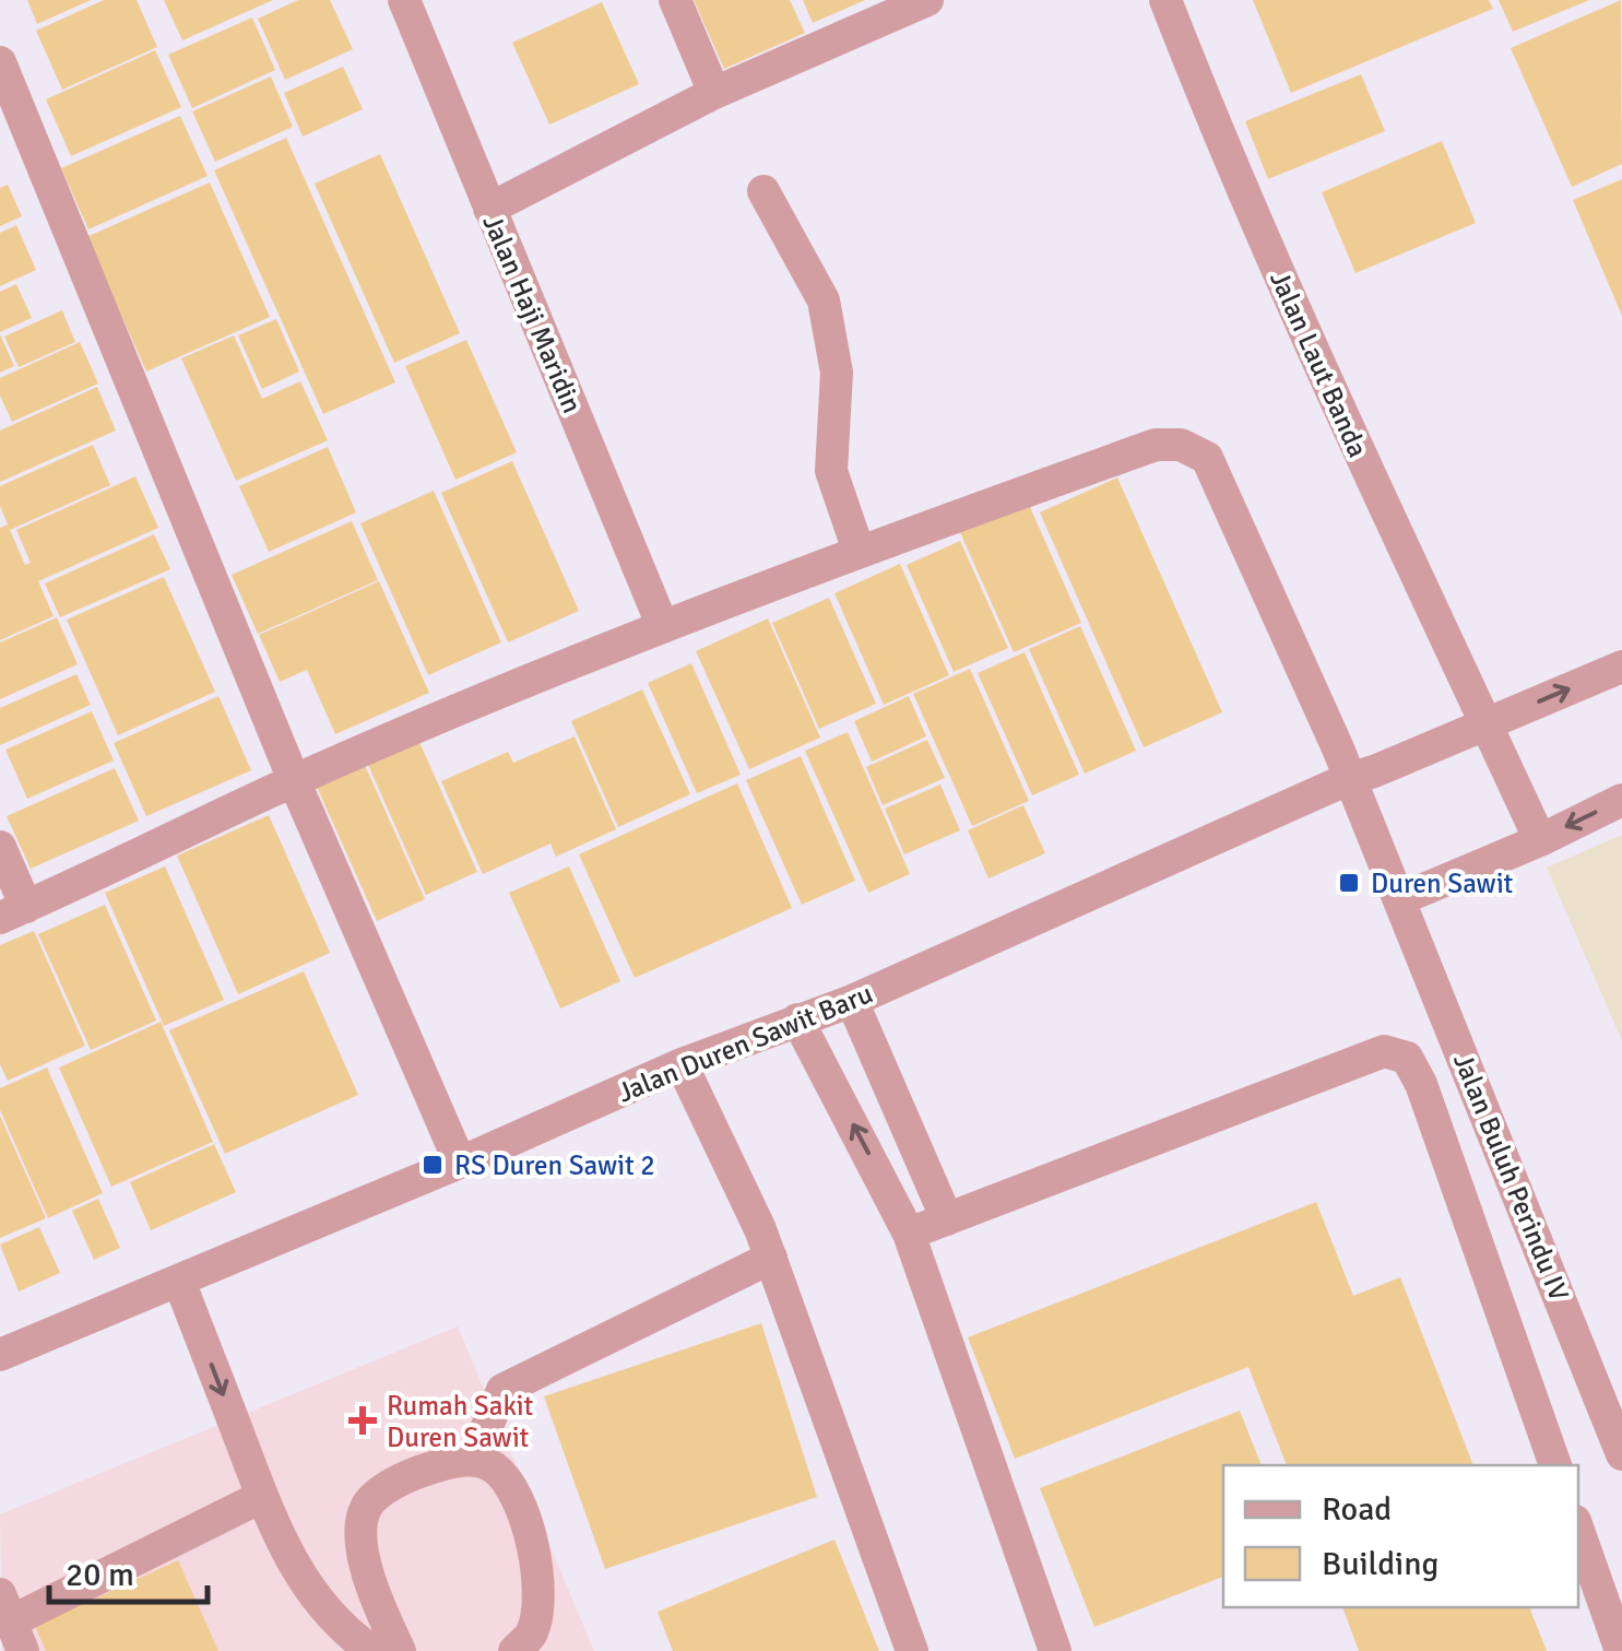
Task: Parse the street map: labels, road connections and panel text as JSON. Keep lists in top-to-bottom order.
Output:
{
  "streets": {
    "street": [
      "Jalan Haji Maridin",
      "Jalan Laut Banda",
      "Jalan Duren Sawit Baru",
      "Jalan Buluh Perindu IV"
    ]
  },
  "crossings": [
    ["Jalan Haji Maridin", "Jalan Buluh Perindu IV"],
    ["Jalan Laut Banda", "Jalan Duren Sawit Baru"],
    ["Jalan Duren Sawit Baru", "Jalan Buluh Perindu IV"]
  ],
  "places": {
    "transit": ["Duren Sawit", "RS Duren Sawit 2"],
    "health": ["Rumah Sakit Duren Sawit"]
  },
  "legend": ["Road", "Building"],
  "scale_bar": "20 m"
}
